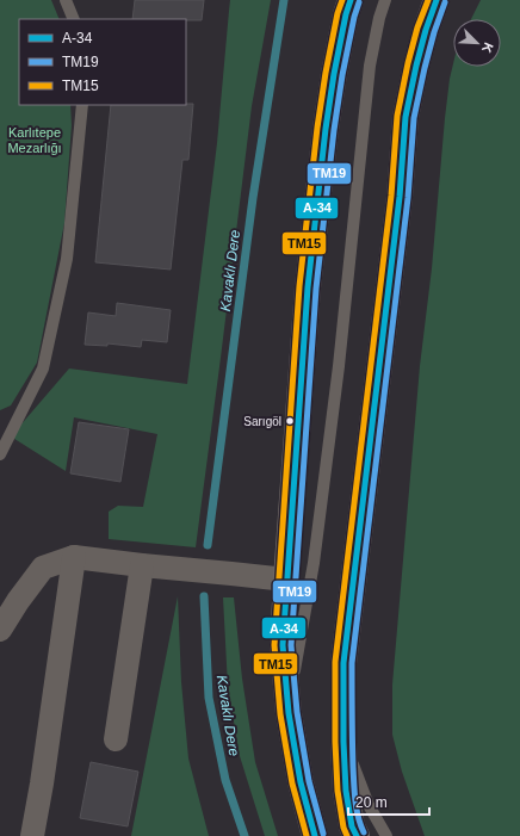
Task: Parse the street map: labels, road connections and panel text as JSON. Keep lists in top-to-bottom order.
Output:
{
  "water": ["Kavaklı Dere"],
  "parks": ["Karlıtepe Mezarlığı"],
  "places": ["Sarıgöl"],
  "lines": ["transit line A-34", "transit line TM15", "transit line TM19"],
  "legend": ["A-34", "TM19", "TM15"],
  "scale_bar": "20 m",
  "north": "bottom right"
}
